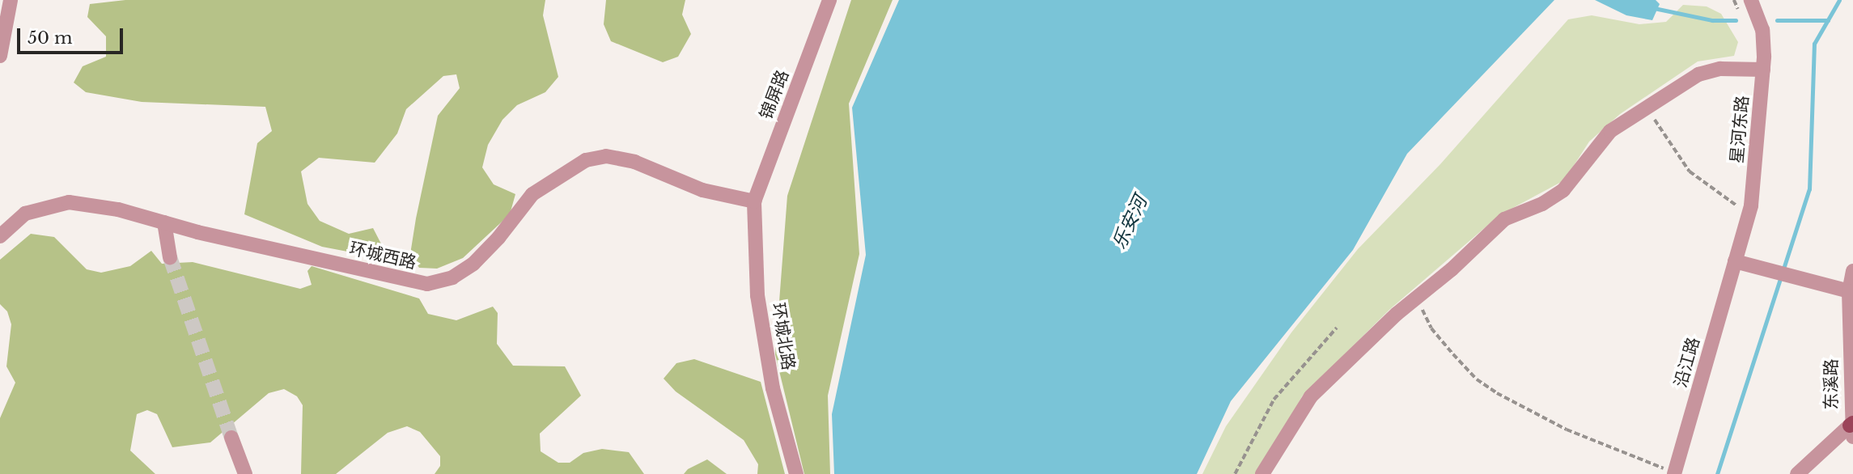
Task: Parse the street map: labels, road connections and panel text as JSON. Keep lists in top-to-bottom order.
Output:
{
  "streets": {
    "street": [
      "锦屏路",
      "星河东路",
      "环城西路",
      "环城北路",
      "沿江路",
      "东溪路"
    ]
  },
  "crossings": [
    ["锦屏路", "环城西路"],
    ["锦屏路", "环城北路"],
    ["星河东路", "沿江路"],
    ["环城西路", "环城北路"]
  ],
  "water": ["乐安河"],
  "scale_bar": "50 m"
}
